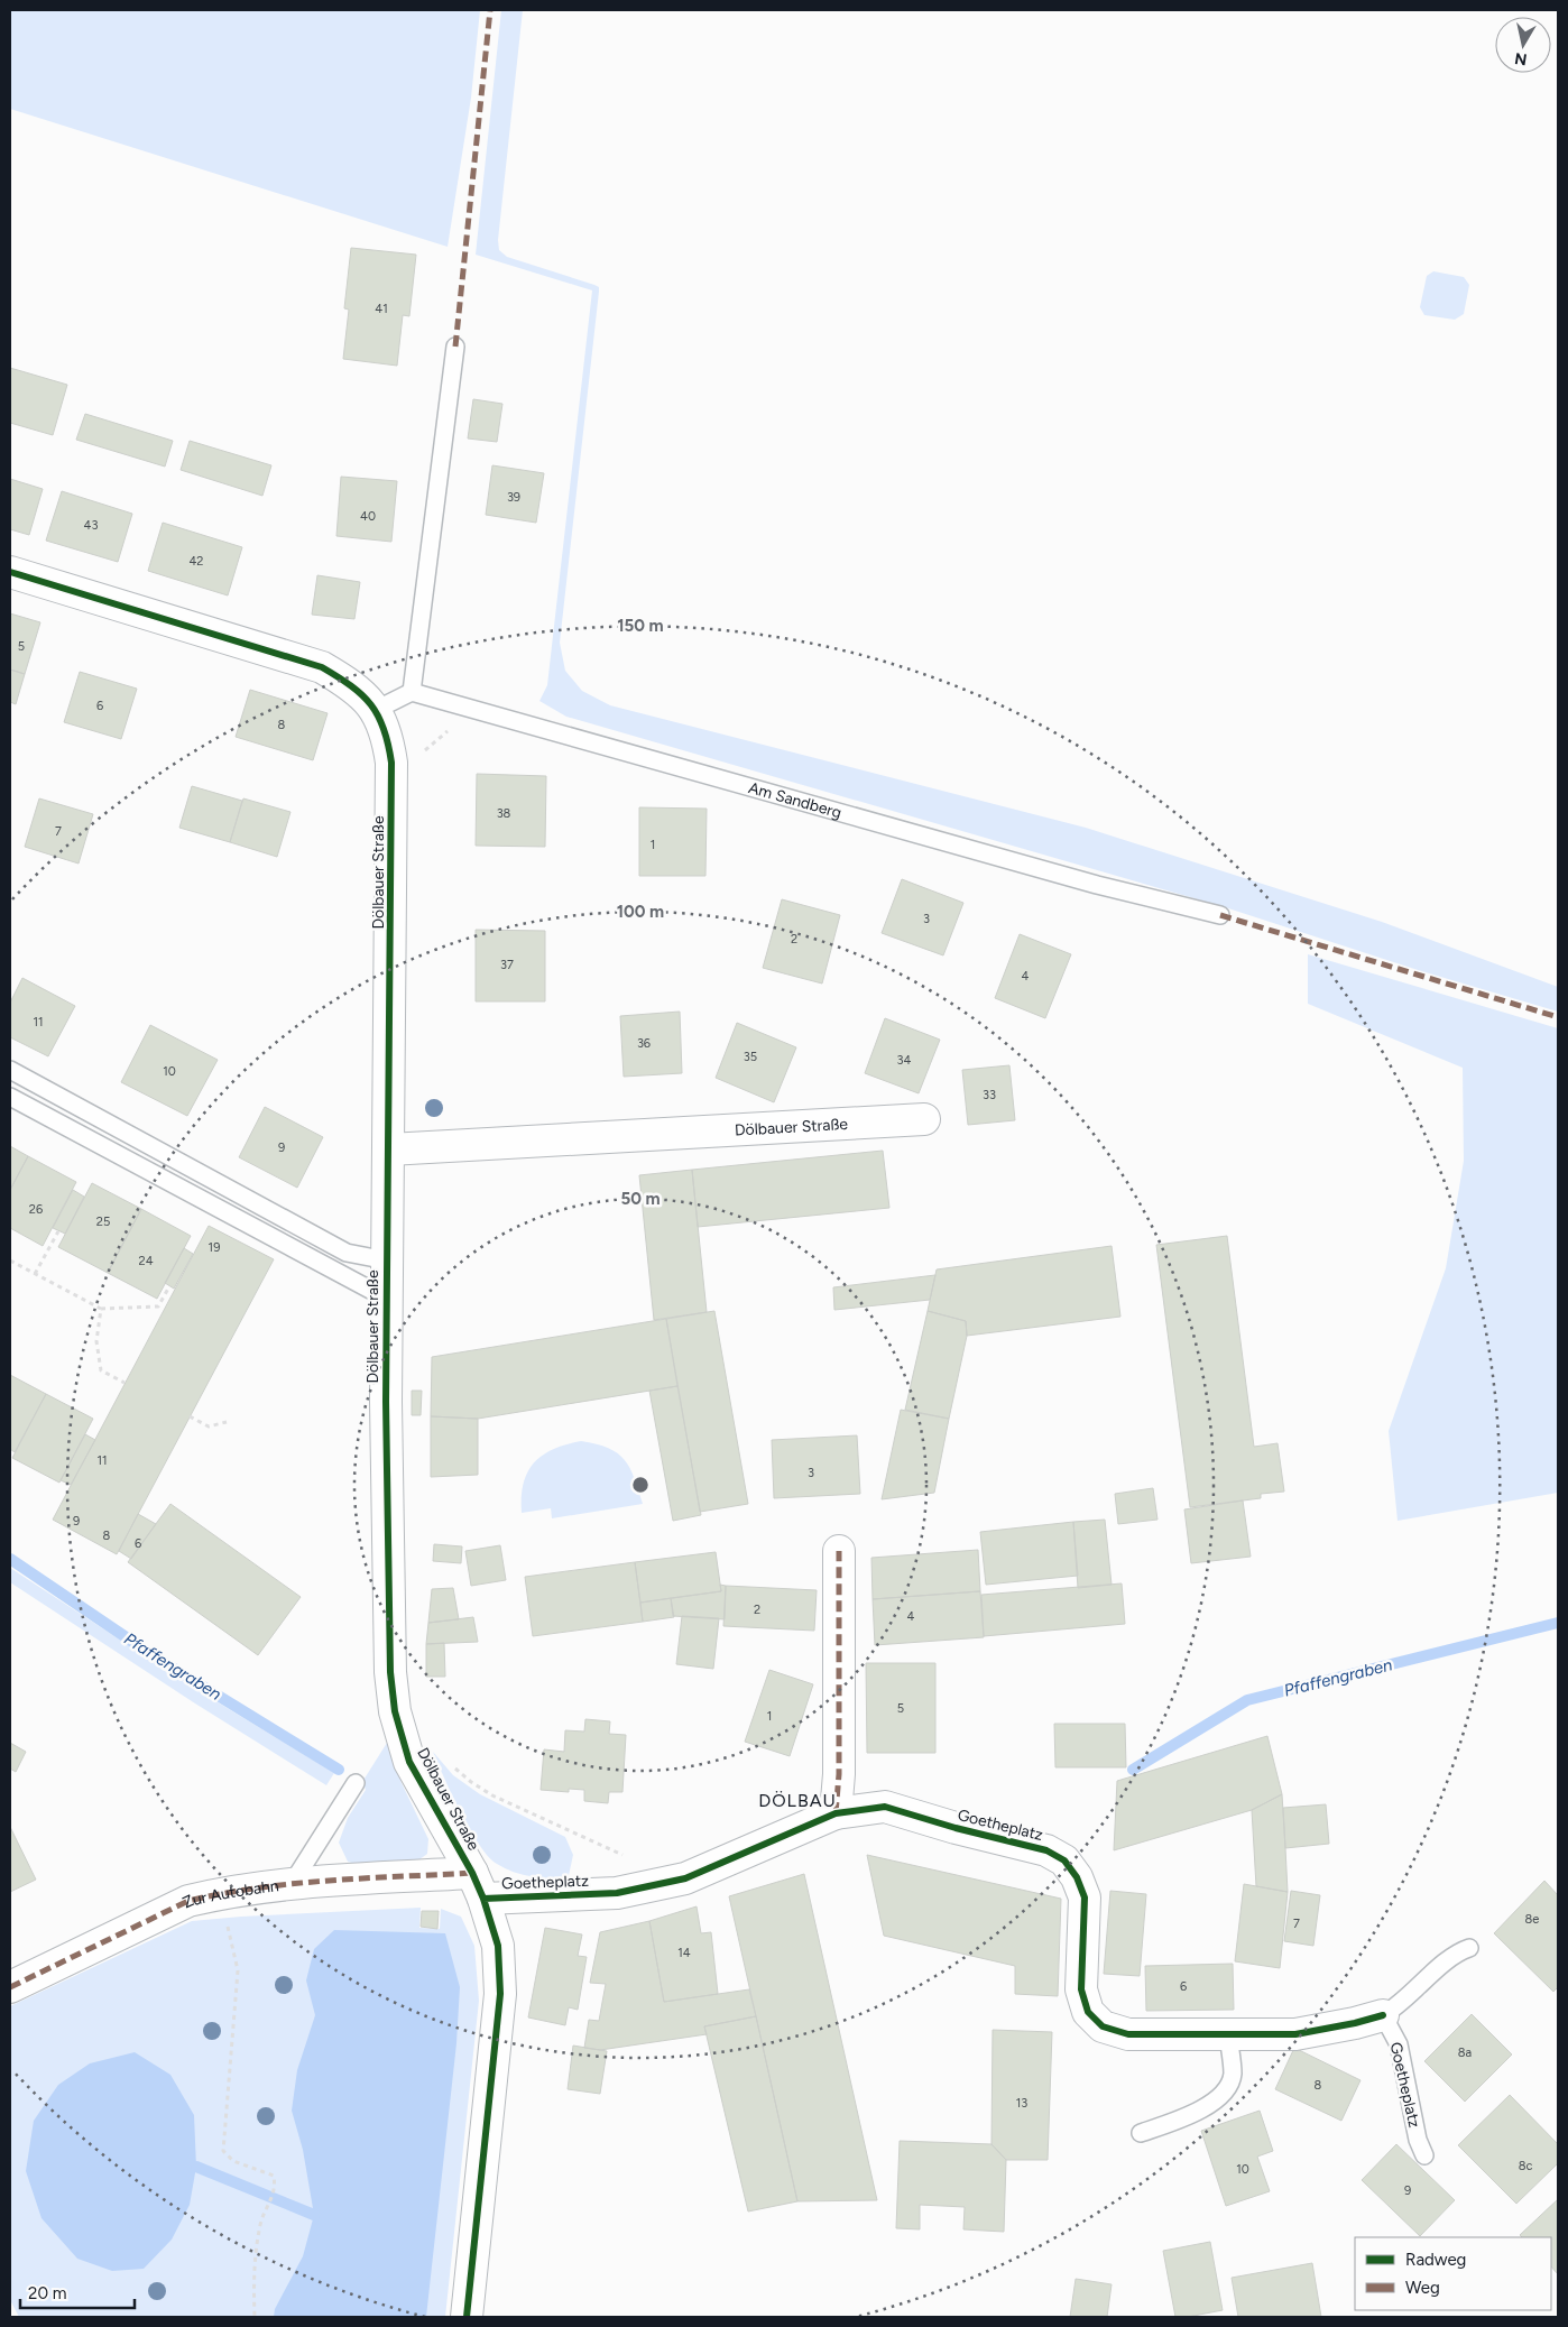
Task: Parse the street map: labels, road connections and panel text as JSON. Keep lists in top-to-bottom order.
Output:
{
  "streets": {
    "street": ["Dölbauer Straße", "Goetheplatz", "Zur Autobahn"],
    "lane": ["Am Sandberg"]
  },
  "crossings": [
    ["Dölbauer Straße", "Goetheplatz"],
    ["Dölbauer Straße", "Zur Autobahn"],
    ["Goetheplatz", "Zur Autobahn"]
  ],
  "districts": ["DÖLBAU"],
  "water": ["Pfaffengraben"],
  "house_numbers": [
    "41",
    "39",
    "40",
    "43",
    "42",
    "5",
    "6",
    "8",
    "38",
    "7",
    "1",
    "3",
    "2",
    "37",
    "4",
    "11",
    "36",
    "35",
    "34",
    "10",
    "33",
    "9",
    "26",
    "25",
    "19",
    "24",
    "11",
    "3",
    "9",
    "8",
    "6",
    "2",
    "4",
    "5",
    "1",
    "8e",
    "7",
    "14",
    "6",
    "8a",
    "8",
    "13",
    "8c",
    "10",
    "9"
  ],
  "legend": ["Radweg", "Weg"],
  "scale_bar": "20 m",
  "north": "bottom",
  "rings": ["150 m", "100 m", "50 m"]
}
